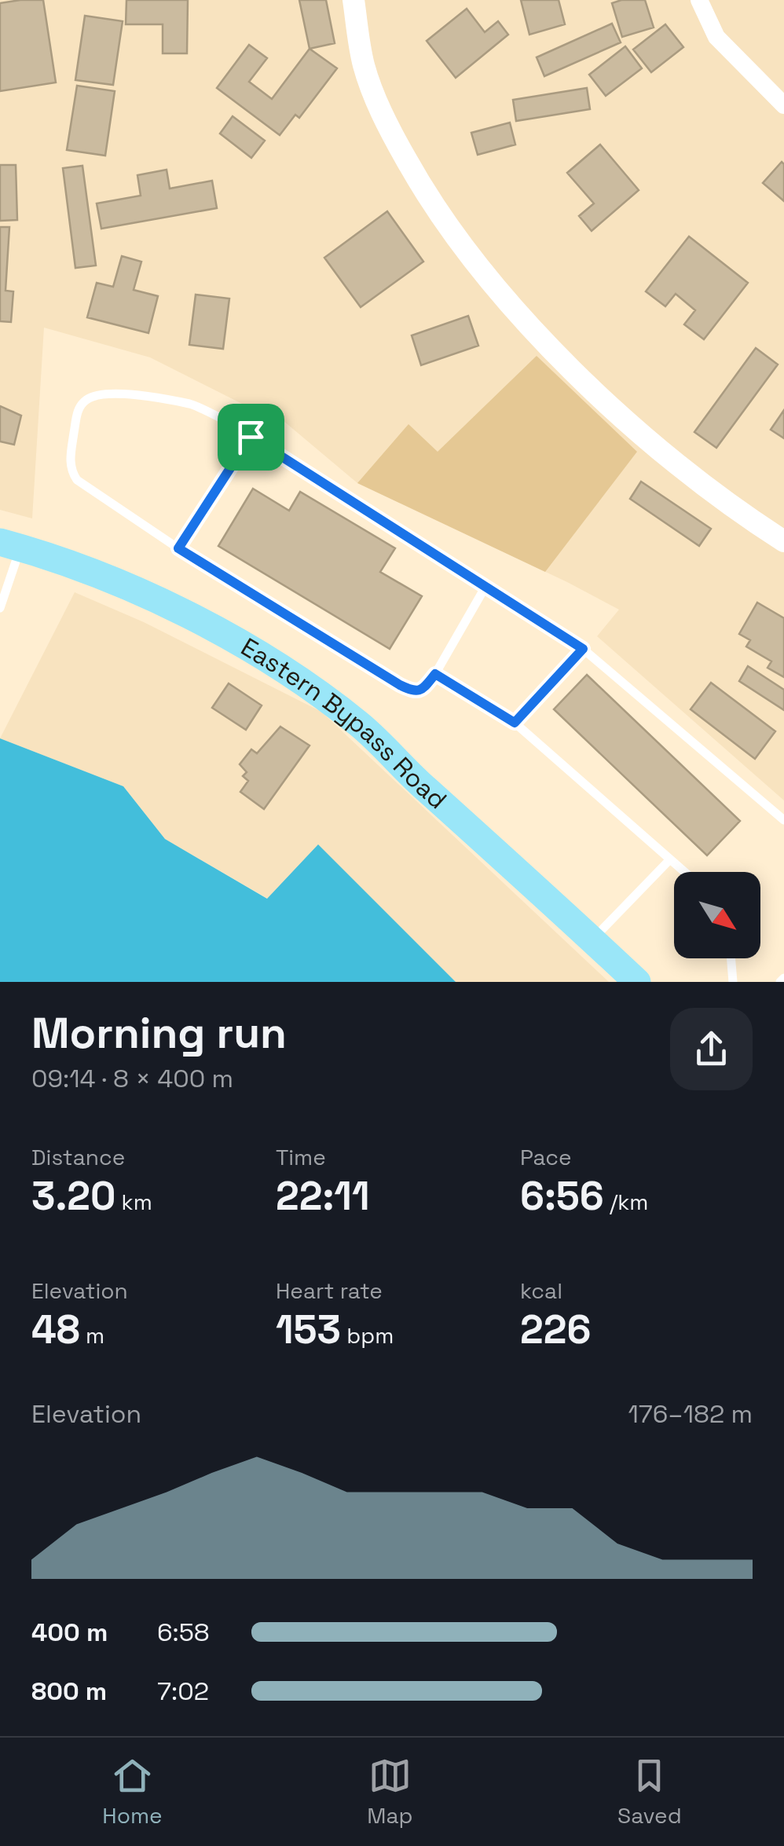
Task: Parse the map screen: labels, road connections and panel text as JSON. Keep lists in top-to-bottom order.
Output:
{
  "streets": {
    "main road": ["Eastern Bypass Road"]
  },
  "north": "bottom right",
  "page": {
    "heading": ["Morning run", "09:14 · 8 × 400 m"],
    "stats": [
      ["Distance", "3.20 km"],
      ["Time", "22:11"],
      ["Pace", "6:56 /km"],
      ["Elevation", "48 m"],
      ["Heart rate", "153 bpm"],
      ["kcal", "226"]
    ],
    "chart": ["Elevation", "176–182 m"],
    "list": [
      {
        "name": "400 m",
        "note": "6:58"
      },
      {
        "name": "800 m",
        "note": "7:02"
      }
    ],
    "tabs": ["Home", "Map", "Saved"]
  }
}
